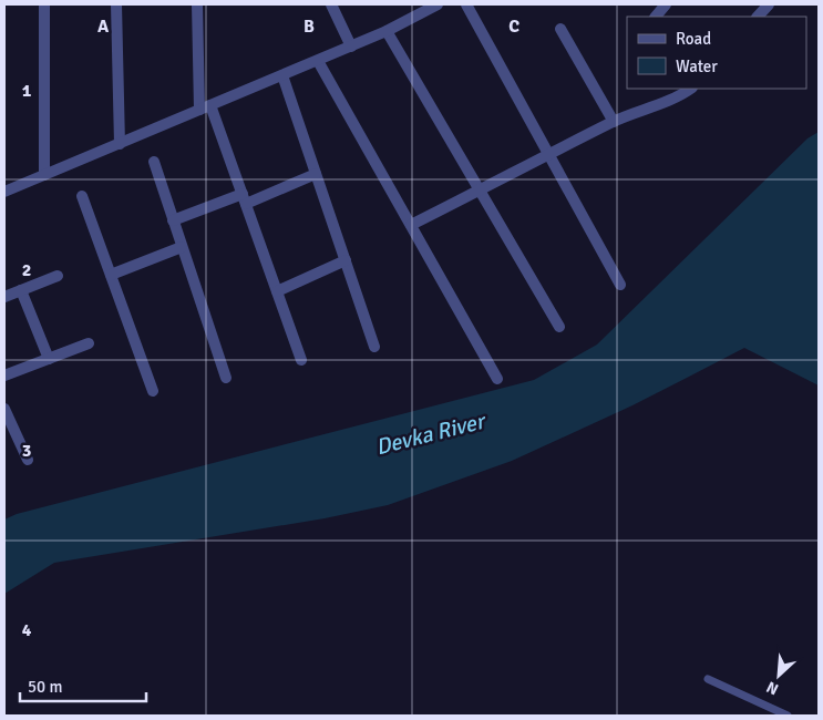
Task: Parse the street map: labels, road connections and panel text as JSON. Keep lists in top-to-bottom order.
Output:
{
  "water": ["Devka River"],
  "legend": ["Road", "Water"],
  "scale_bar": "50 m",
  "north": "bottom left",
  "grid": {
    "columns": ["A", "B", "C"],
    "rows": [
      "1",
      "2",
      "3",
      "4"
    ]
  }
}
